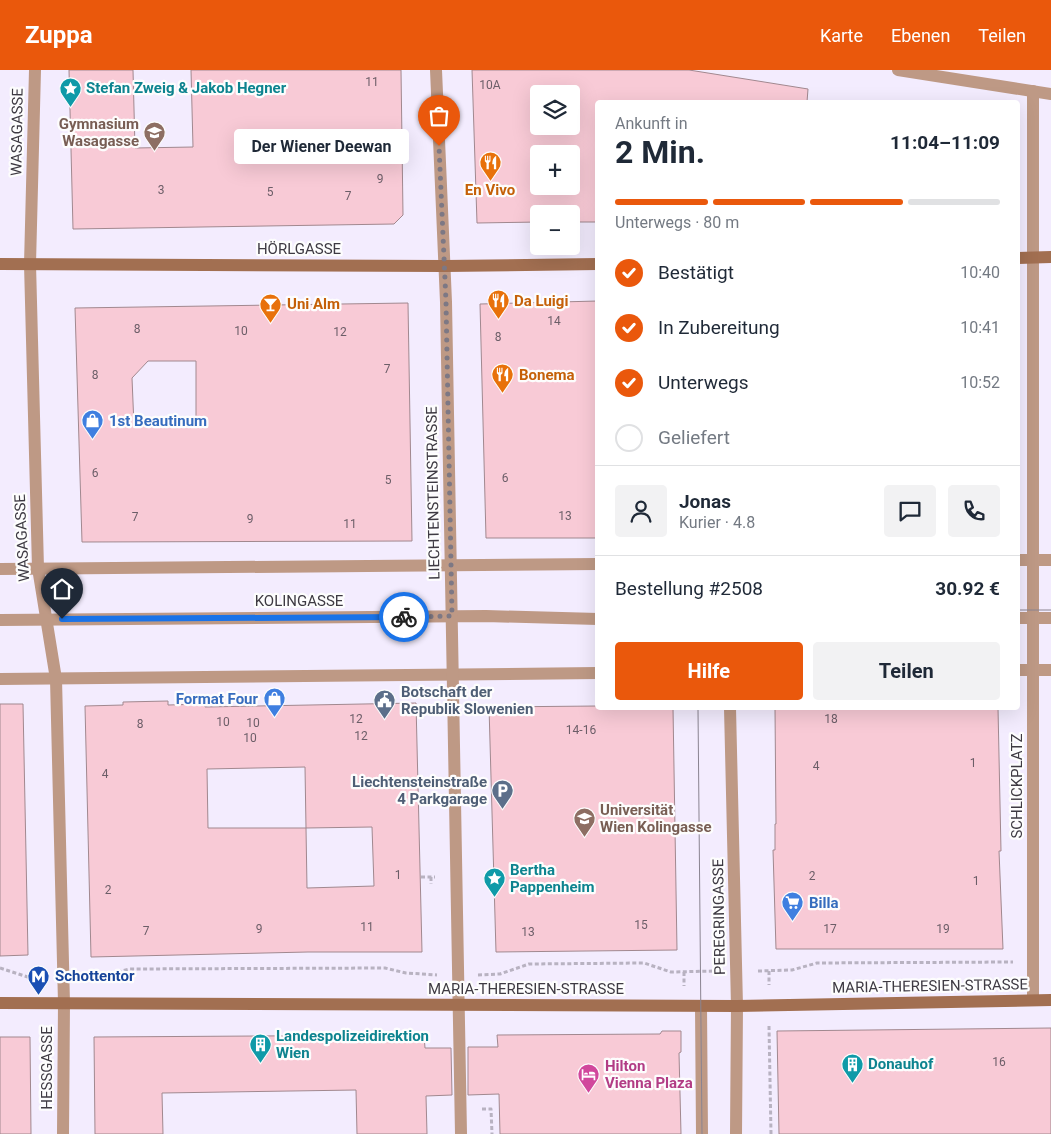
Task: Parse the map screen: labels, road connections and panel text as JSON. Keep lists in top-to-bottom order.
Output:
{
  "streets": {
    "main road": ["HÖRLGASSE", "MARIA-THERESIEN-STRASSE"],
    "street": [
      "WASAGASSE",
      "LIECHTENSTEINSTRASSE",
      "KOLINGASSE",
      "SCHLICKPLATZ",
      "PEREGRINGASSE",
      "HESSGASSE"
    ]
  },
  "crossings": [
    ["WASAGASSE", "HÖRLGASSE"],
    ["WASAGASSE", "KOLINGASSE"],
    ["WASAGASSE", "MARIA-THERESIEN-STRASSE"],
    ["WASAGASSE", "HESSGASSE"],
    ["HÖRLGASSE", "LIECHTENSTEINSTRASSE"],
    ["LIECHTENSTEINSTRASSE", "KOLINGASSE"],
    ["LIECHTENSTEINSTRASSE", "MARIA-THERESIEN-STRASSE"],
    ["SCHLICKPLATZ", "MARIA-THERESIEN-STRASSE"],
    ["PEREGRINGASSE", "MARIA-THERESIEN-STRASSE"],
    ["MARIA-THERESIEN-STRASSE", "HESSGASSE"]
  ],
  "places": {
    "place": ["Stefan Zweig & Jakob Hegner", "Bertha Pappenheim"],
    "other": ["Der Wiener Deewan"],
    "school or university": ["Gymnasium Wasagasse", "Universität Wien Kolingasse"],
    "restaurant": ["En Vivo", "Da Luigi", "Bonema"],
    "bar": ["Uni Alm"],
    "shop": ["1st Beautinum", "Format Four"],
    "public building": ["Botschaft der Republik Slowenien"],
    "parking": ["Liechtensteinstraße 4 Parkgarage"],
    "supermarket": ["Billa"],
    "metro station": ["Schottentor"],
    "building": ["Landespolizeidirektion Wien", "Donauhof"],
    "hotel": ["Hilton Vienna Plaza"]
  },
  "house_numbers": [
    "11",
    "10A",
    "9",
    "3",
    "5",
    "7",
    "14",
    "8",
    "10",
    "12",
    "8",
    "7",
    "8",
    "6",
    "6",
    "5",
    "13",
    "7",
    "9",
    "11",
    "12",
    "18",
    "10",
    "10",
    "8",
    "14-16",
    "12",
    "10",
    "1",
    "4",
    "4",
    "1",
    "2",
    "1",
    "2",
    "15",
    "11",
    "9",
    "17",
    "19",
    "7",
    "13",
    "16"
  ],
  "page": {
    "header": "Zuppa",
    "nav": ["Karte", "Ebenen", "Teilen"],
    "map_buttons": ["+", "−"],
    "heading": ["2 Min.", "Ankunft in", "11:04–11:09"],
    "panel": [
      "Jonas",
      "Kurier · 4.8",
      "Bestellung #2508",
      "30.92 €"
    ],
    "bubble": "Der Wiener Deewan",
    "bar": "Unterwegs · 80 m",
    "list": [
      ["Bestätigt", "10:40"],
      ["In Zubereitung", "10:41"],
      ["Unterwegs", "10:52"],
      "Geliefert"
    ],
    "buttons": ["Hilfe", "Teilen"]
  }
}
